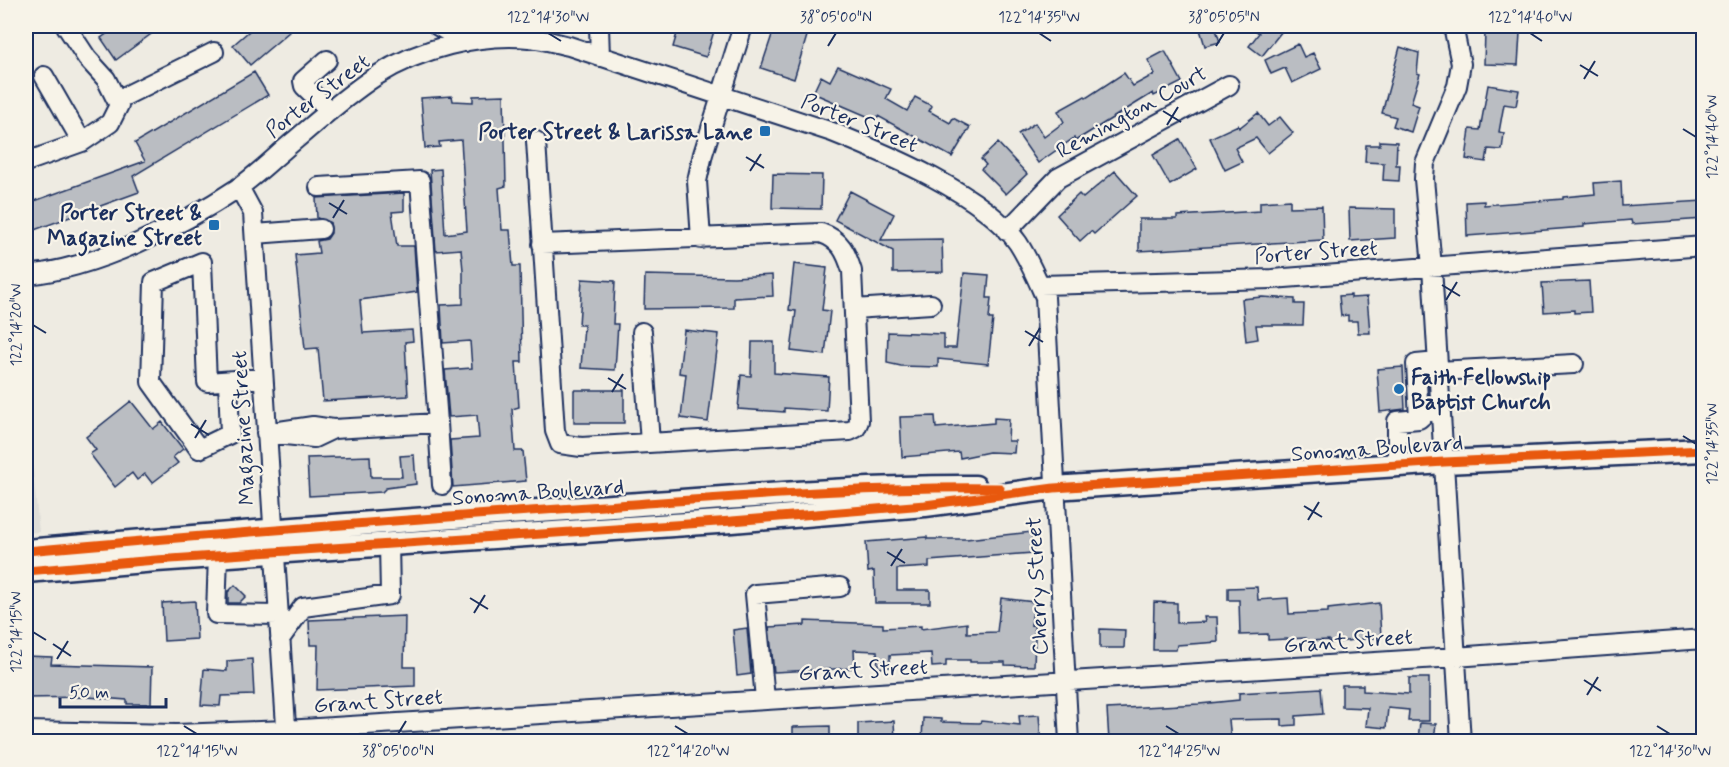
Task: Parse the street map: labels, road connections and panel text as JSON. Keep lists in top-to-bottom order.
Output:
{
  "streets": {
    "main road": ["Sonoma Boulevard"],
    "street": [
      "Porter Street",
      "Remington Court",
      "Magazine Street",
      "Cherry Street",
      "Grant Street"
    ]
  },
  "crossings": [
    ["Porter Street", "Remington Court"],
    ["Porter Street", "Magazine Street"],
    ["Porter Street", "Cherry Street"],
    ["Magazine Street", "Sonoma Boulevard"],
    ["Magazine Street", "Grant Street"],
    ["Sonoma Boulevard", "Cherry Street"],
    ["Cherry Street", "Grant Street"]
  ],
  "places": {
    "transit": ["Porter Street & Larissa Lane", "Porter Street & Magazine Street"],
    "other": ["Faith Fellowship Baptist Church"]
  },
  "scale_bar": "50 m",
  "coordinates": [
    "122°14'30\"W",
    "38°05'00\"N",
    "122°14'35\"W",
    "38°05'05\"N",
    "122°14'40\"W",
    "122°14'20\"W",
    "122°14'15\"W",
    "122°14'25\"W"
  ]
}
